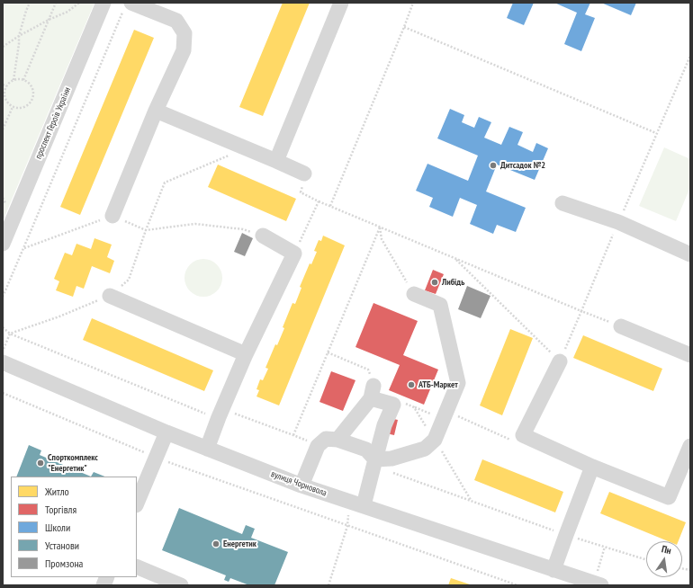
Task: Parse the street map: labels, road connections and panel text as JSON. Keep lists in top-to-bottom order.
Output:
{
  "streets": {
    "street": ["проспект Героїв України", "вулиця Чорновола"]
  },
  "places": [
    "Дитсадок №2",
    "Либідь",
    "АТБ-Маркет",
    "Спорткомплекс \"Енергетик\"",
    "Енергетик"
  ],
  "legend": [
    "Житло",
    "Торгівля",
    "Школи",
    "Установи",
    "Промзона"
  ],
  "north": "top"
}
